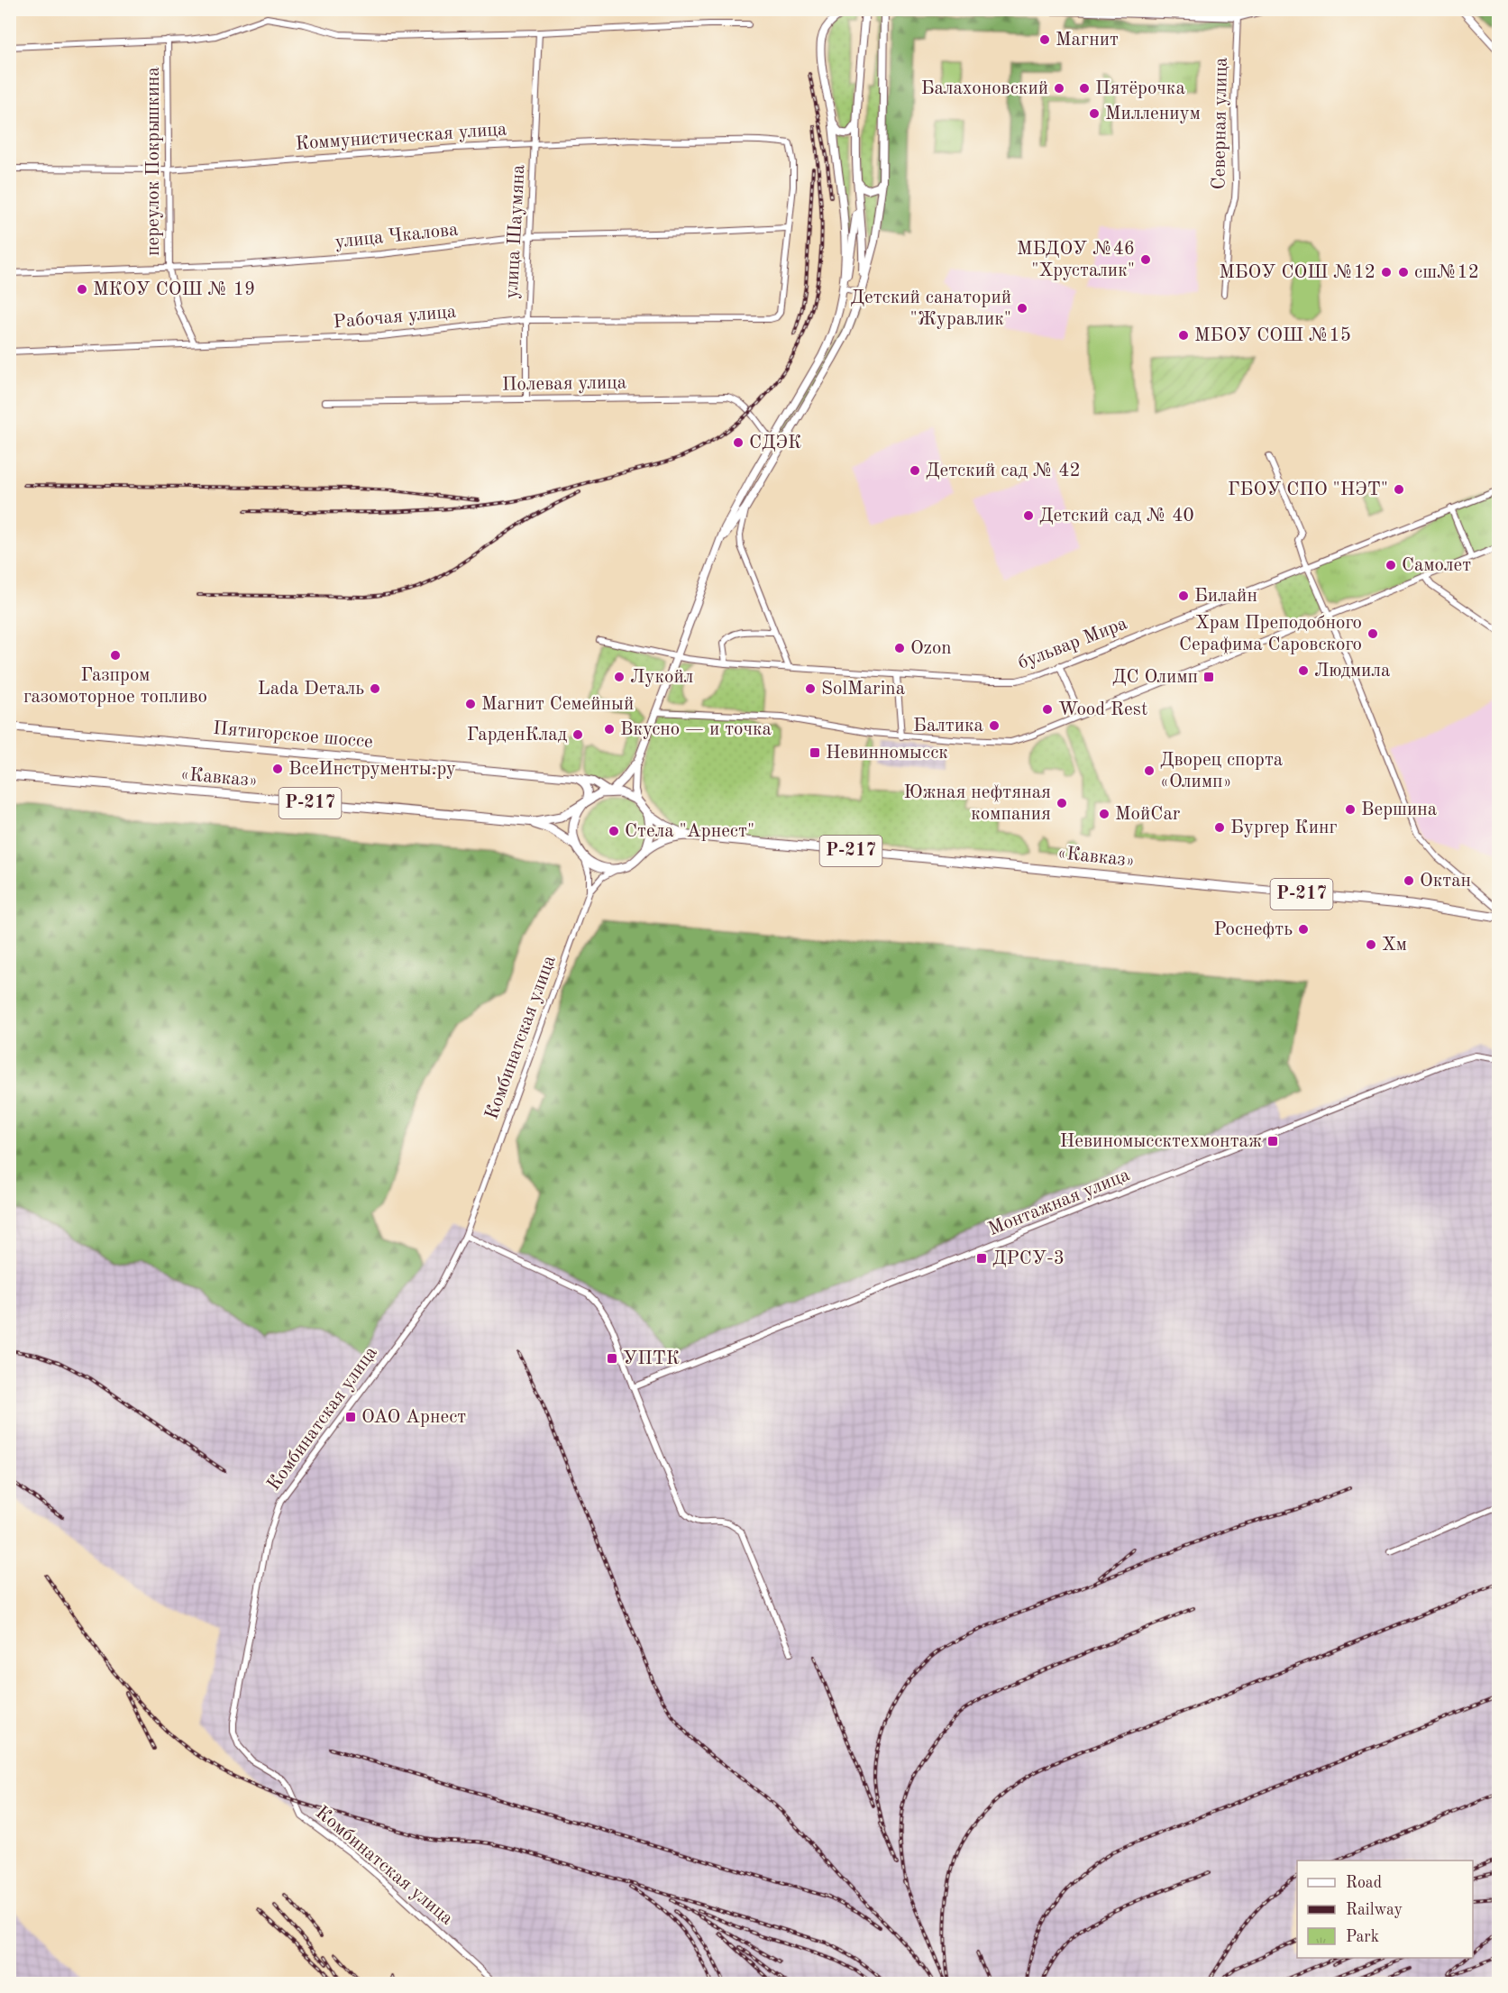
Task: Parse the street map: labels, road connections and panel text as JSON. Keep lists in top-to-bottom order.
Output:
{
  "streets": {
    "highway": ["«Кавказ»", "Р-217"],
    "main road": ["Пятигорское шоссе"],
    "street": [
      "Северная улица",
      "Коммунистическая улица",
      "переулок Покрышкина",
      "улица Шаумяна",
      "улица Чкалова",
      "Рабочая улица",
      "Полевая улица",
      "бульвар Мира",
      "Комбинатская улица",
      "Монтажная улица"
    ]
  },
  "crossings": [
    ["Коммунистическая улица", "переулок Покрышкина"],
    ["Коммунистическая улица", "улица Шаумяна"],
    ["Коммунистическая улица", "улица Чкалова"],
    ["Коммунистическая улица", "Рабочая улица"],
    ["переулок Покрышкина", "улица Чкалова"],
    ["переулок Покрышкина", "Рабочая улица"],
    ["улица Шаумяна", "улица Чкалова"],
    ["улица Шаумяна", "Рабочая улица"],
    ["улица Шаумяна", "Полевая улица"],
    ["улица Чкалова", "Рабочая улица"],
    ["Пятигорское шоссе", "«Кавказ»"],
    ["Пятигорское шоссе", "Комбинатская улица"],
    ["«Кавказ»", "Комбинатская улица"]
  ],
  "places": {
    "other": [
      "Магнит",
      "Балахоновский",
      "Пятёрочка",
      "Миллениум",
      "МБДОУ №46 \"Хрусталик\"",
      "МБОУ СОШ №12",
      "сш№12",
      "МКОУ СОШ № 19",
      "Детский санаторий \"Журавлик\"",
      "МБОУ СОШ №15",
      "СДЭК",
      "Детский сад № 42",
      "ГБОУ СПО \"НЭТ\"",
      "Детский сад № 40",
      "Самолет",
      "Билайн",
      "Храм Преподобного Серафима Саровского",
      "Ozon",
      "Газпром газомоторное топливо",
      "Людмила",
      "Лукойл",
      "Lada Dеталь",
      "SolMarina",
      "Магнит Семейный",
      "Wood Rest",
      "Балтика",
      "Вкусно — и точка",
      "ГарденКлад",
      "ВсеИнструменты.ру",
      "Дворец спорта «Олимп»",
      "Южная нефтяная компания",
      "Вершина",
      "МойCar",
      "Бургер Кинг",
      "Стела \"Арнест\"",
      "Октан",
      "Роснефть",
      "Хм"
    ],
    "transit": [
      "ДС Олимп",
      "Невинномысск",
      "Невиномыссктехмонтаж",
      "ДРСУ-3",
      "УПТК",
      "ОАО Арнест"
    ]
  },
  "legend": ["Road", "Railway", "Park"]
}
